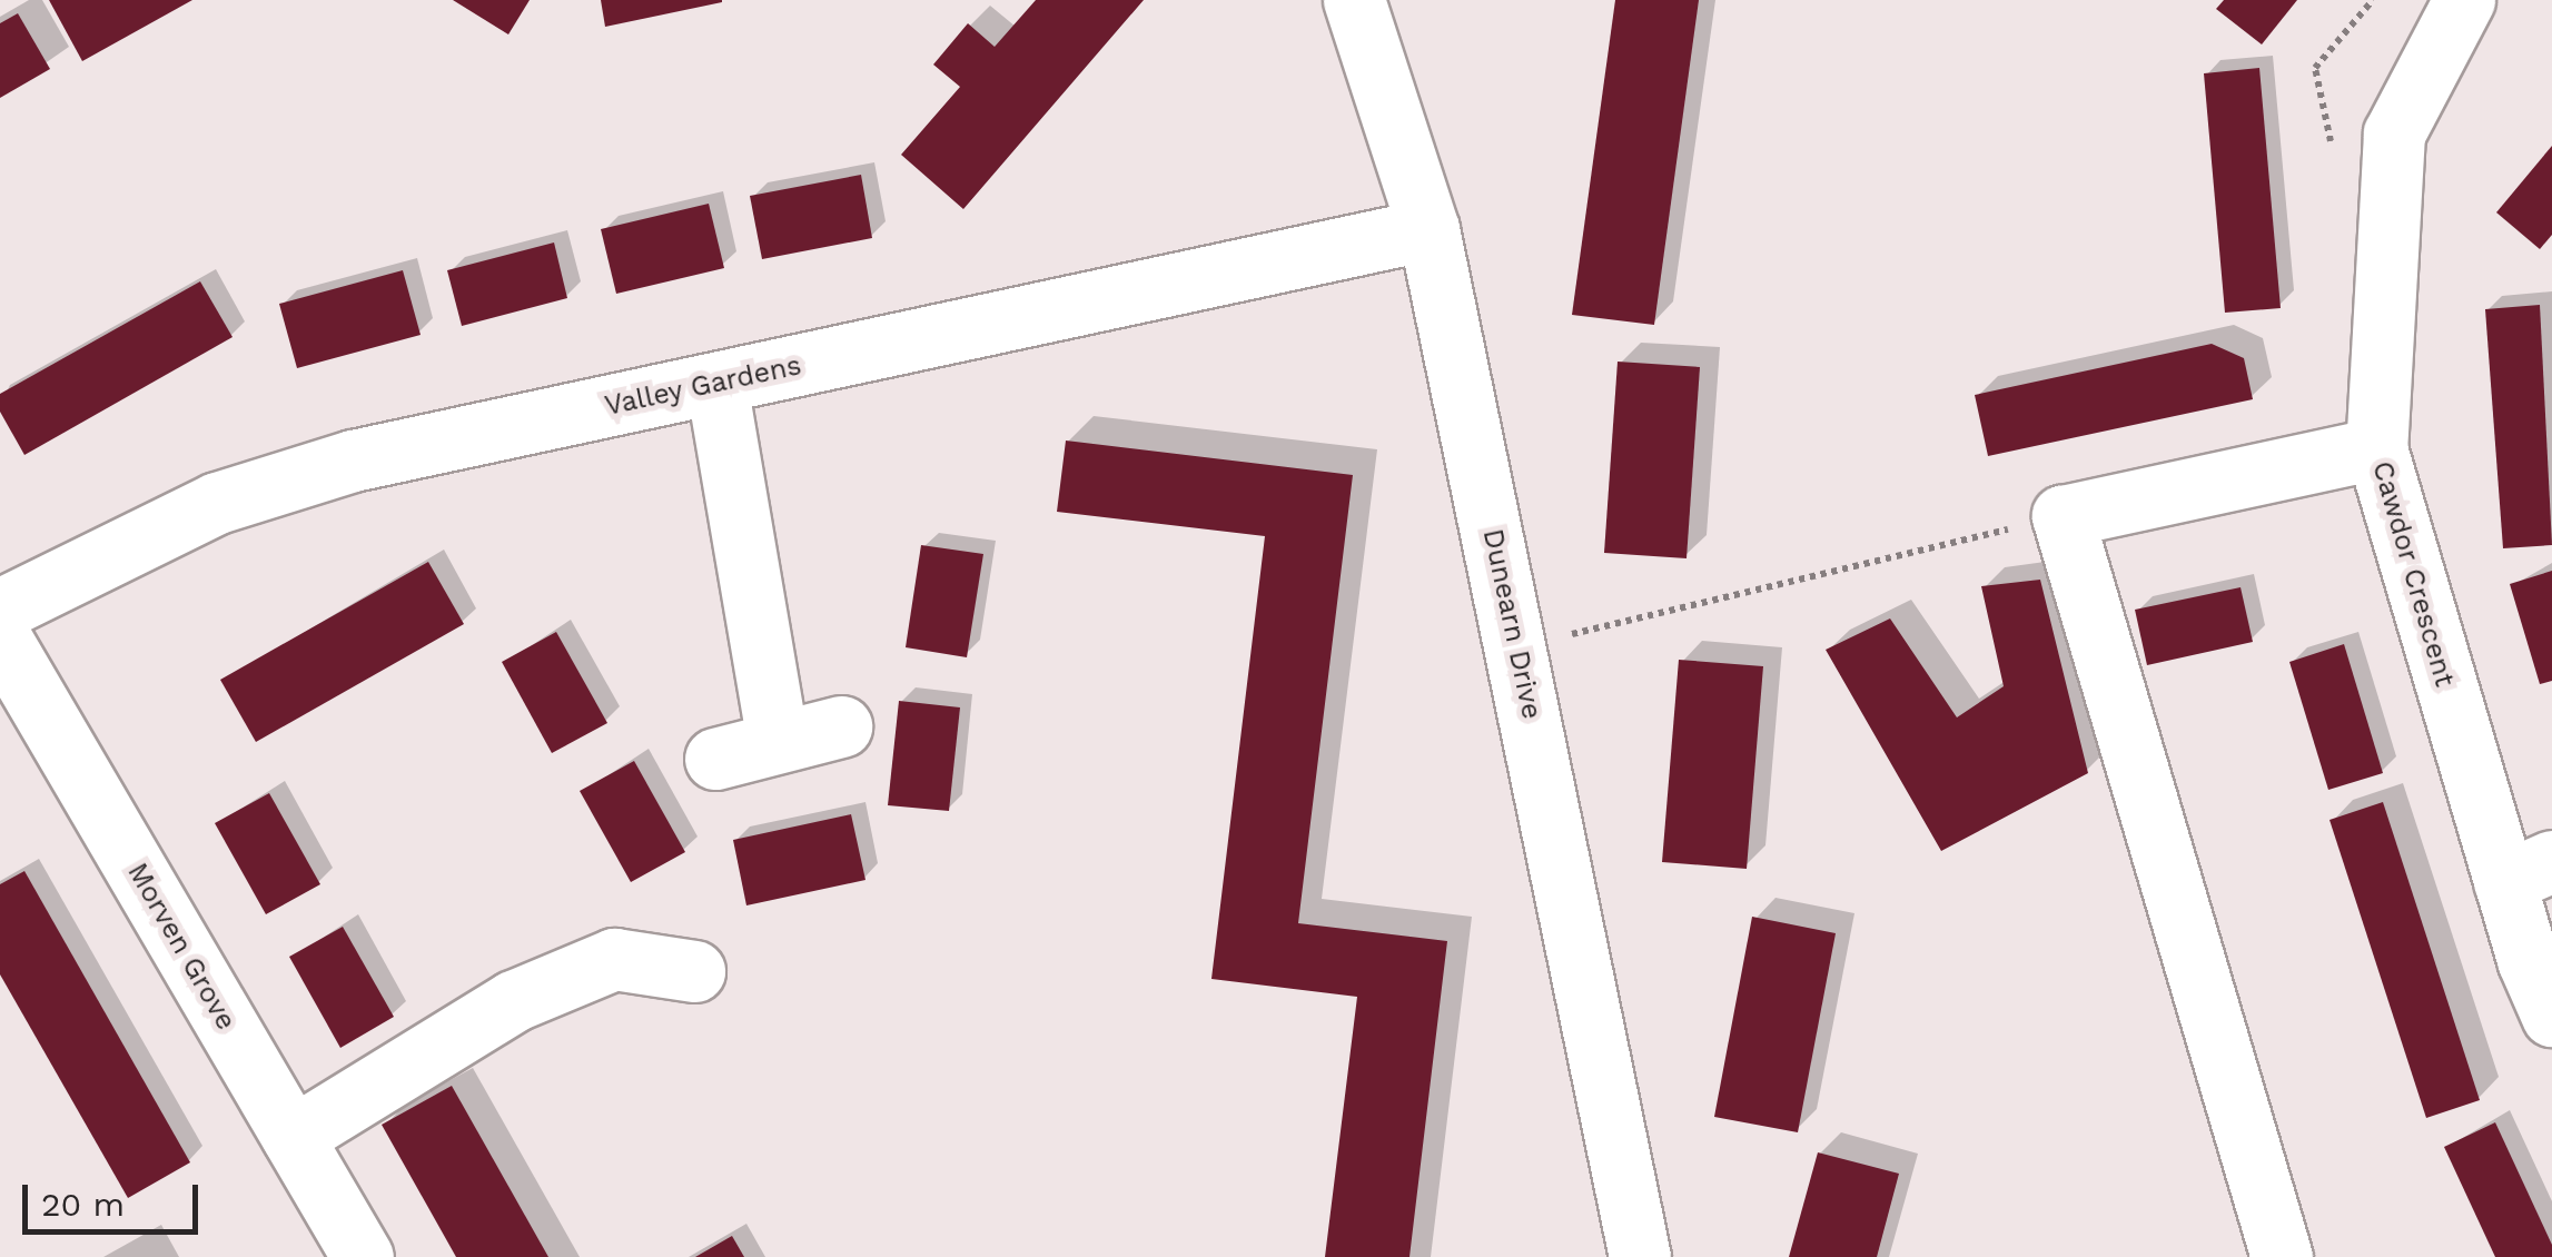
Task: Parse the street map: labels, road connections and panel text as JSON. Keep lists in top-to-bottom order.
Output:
{
  "streets": {
    "street": [
      "Valley Gardens",
      "Cawdor Crescent",
      "Dunearn Drive",
      "Morven Grove"
    ]
  },
  "crossings": [
    ["Valley Gardens", "Dunearn Drive"]
  ],
  "scale_bar": "20 m"
}
